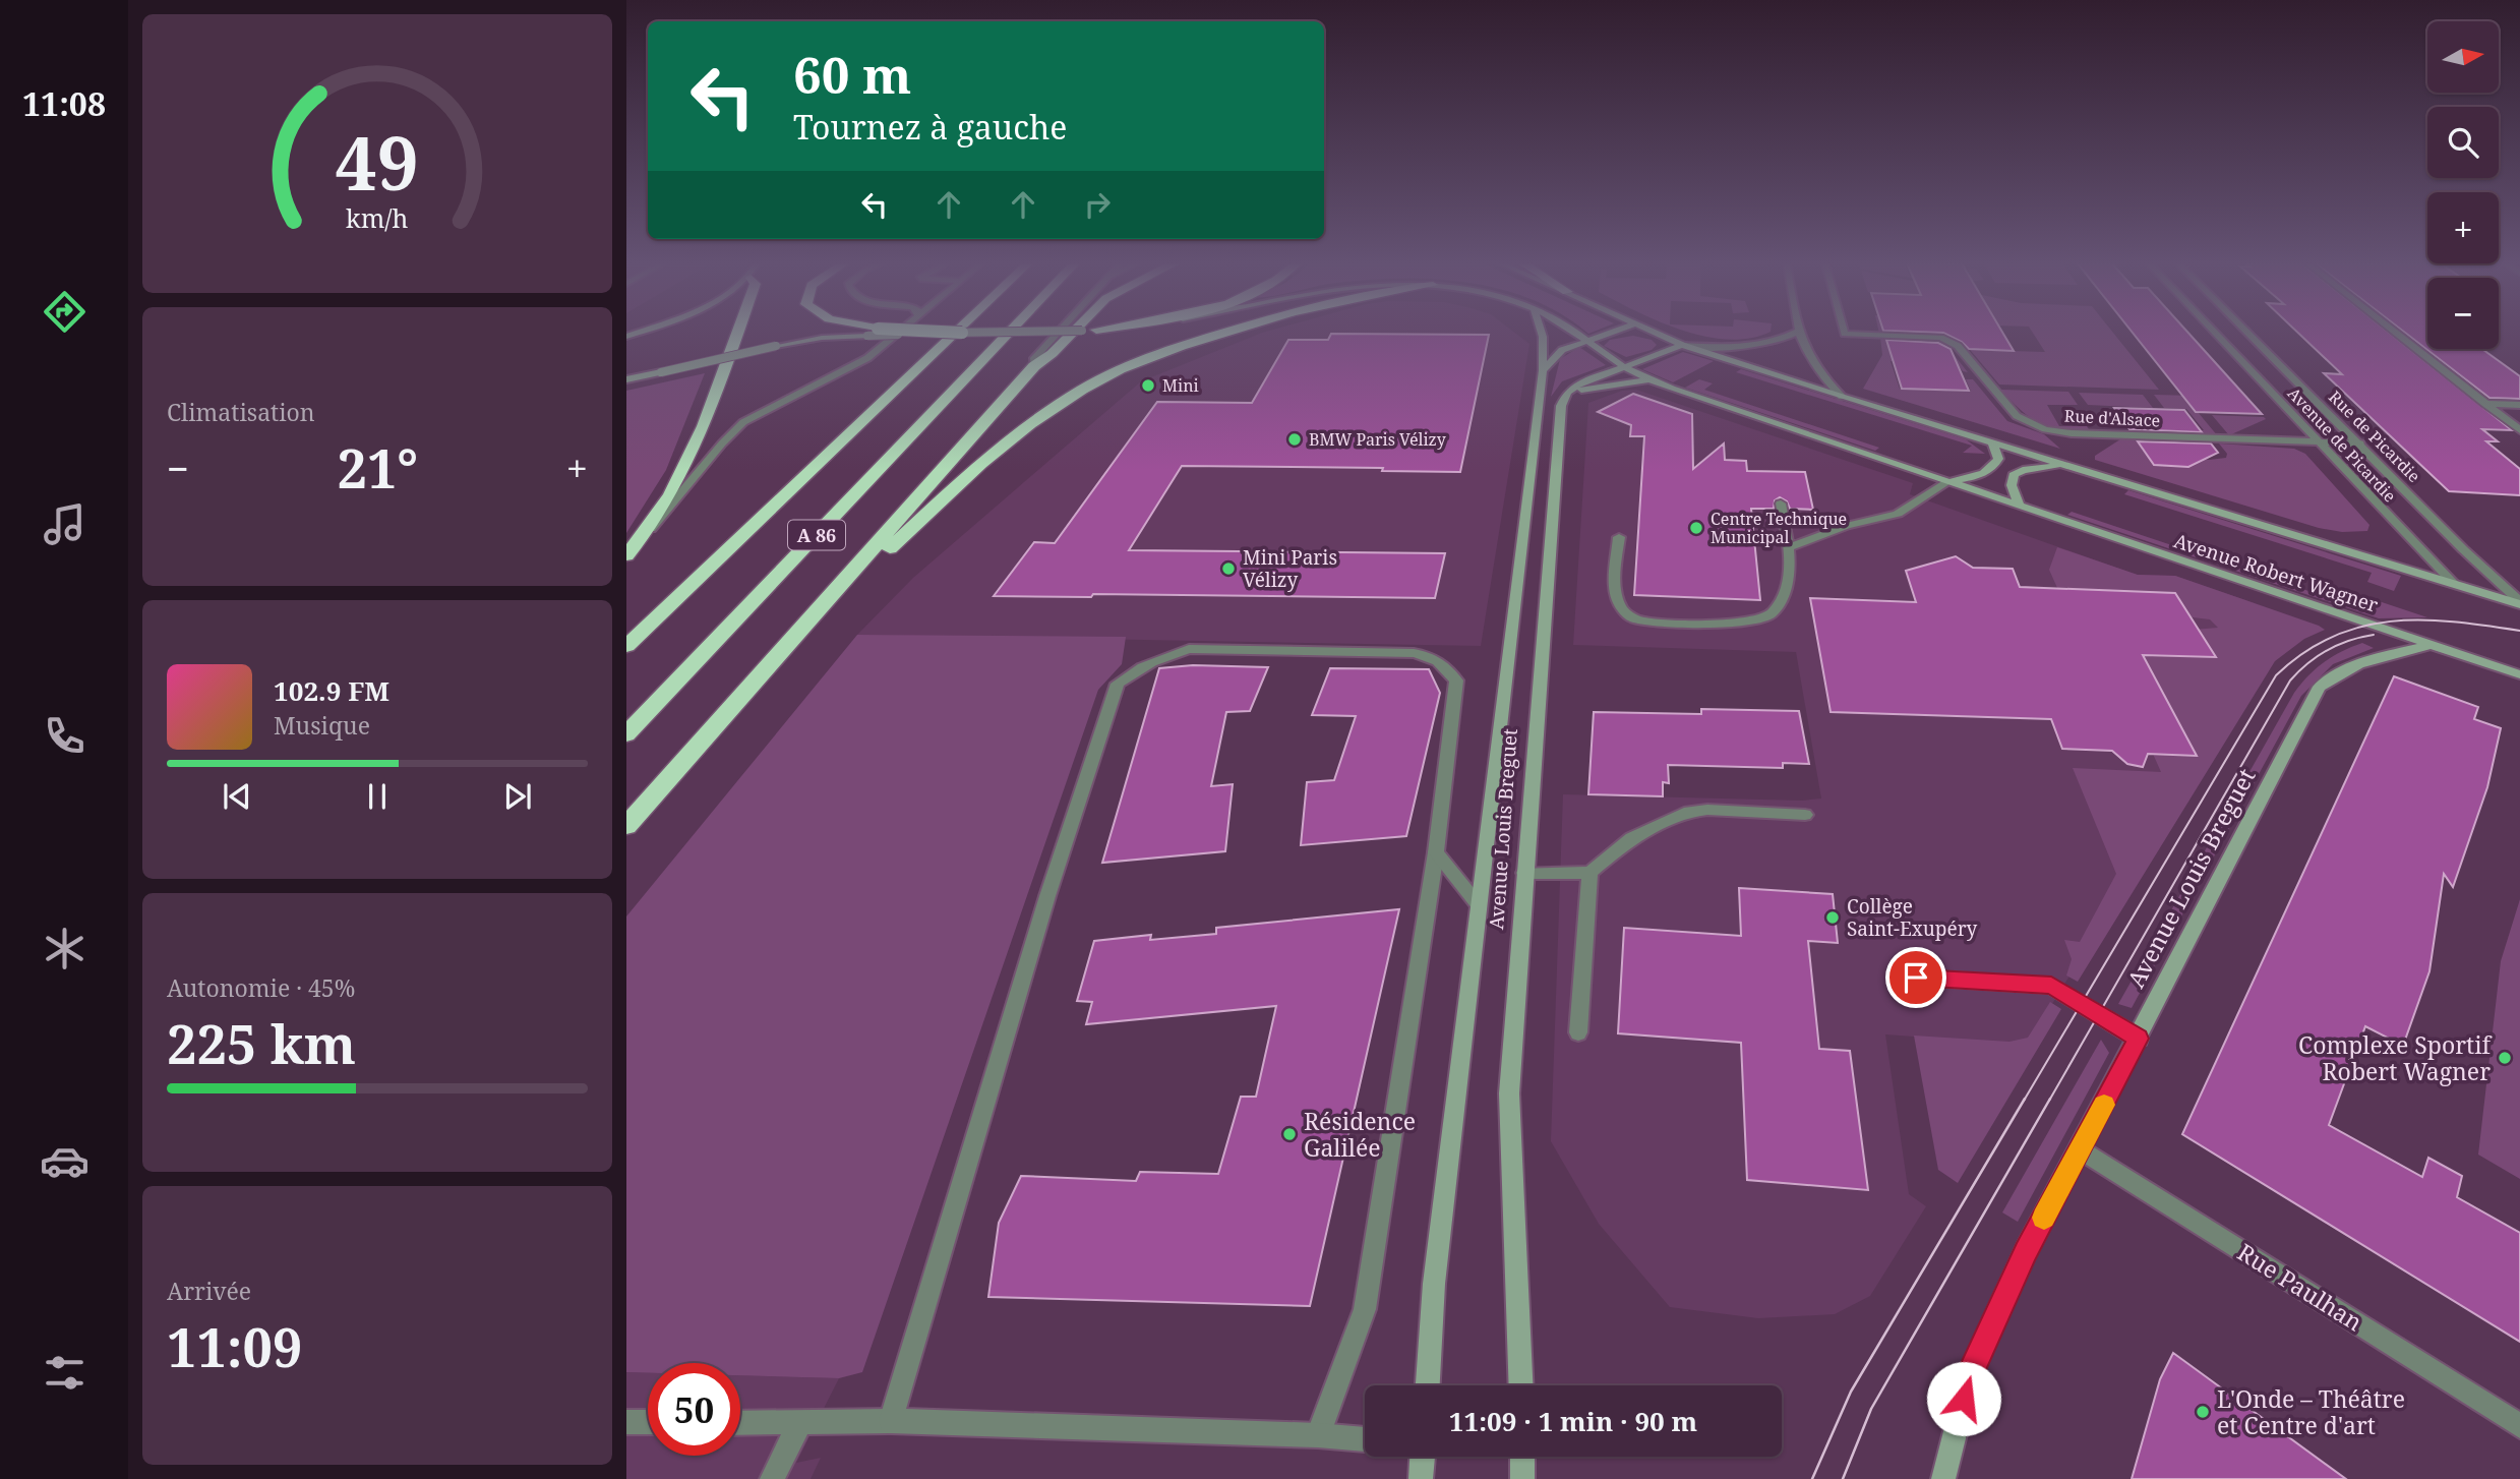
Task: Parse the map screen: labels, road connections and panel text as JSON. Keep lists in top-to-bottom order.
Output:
{
  "streets": {
    "highway": ["A 86"],
    "main road": ["Avenue Robert Wagner", "Avenue Louis Breguet"],
    "street": [
      "Rue d'Alsace",
      "Rue de Picardie",
      "Avenue de Picardie",
      "Rue Paulhan"
    ]
  },
  "crossings": [
    ["Rue d'Alsace", "Rue de Picardie"],
    ["Rue d'Alsace", "Avenue de Picardie"],
    ["Rue de Picardie", "Avenue Robert Wagner"],
    ["Avenue de Picardie", "Avenue Robert Wagner"],
    ["Avenue Robert Wagner", "Avenue Louis Breguet"],
    ["Avenue Louis Breguet", "Rue Paulhan"]
  ],
  "places": [
    "Mini",
    "BMW Paris Vélizy",
    "Centre Technique Municipal",
    "Mini Paris Vélizy",
    "Collège Saint-Exupéry",
    "Complexe Sportif Robert Wagner",
    "Résidence Galilée",
    "L'Onde – Théâtre et Centre d'art"
  ],
  "north": "right",
  "page": {
    "tabs": "11:08",
    "map_buttons": ["+", "−"],
    "turn": ["60 m", "Tournez à gauche"],
    "tile": [
      "Climatisation",
      ["Autonomie · 45%", "225 km"],
      ["Arrivée", "11:09"]
    ],
    "heat": ["−", "21°", "+"],
    "song": ["102.9 FM", "Musique"],
    "limit": "50",
    "trip": "11:09 · 1 min · 90 m",
    "gauge": ["49", "km/h"]
  }
}
